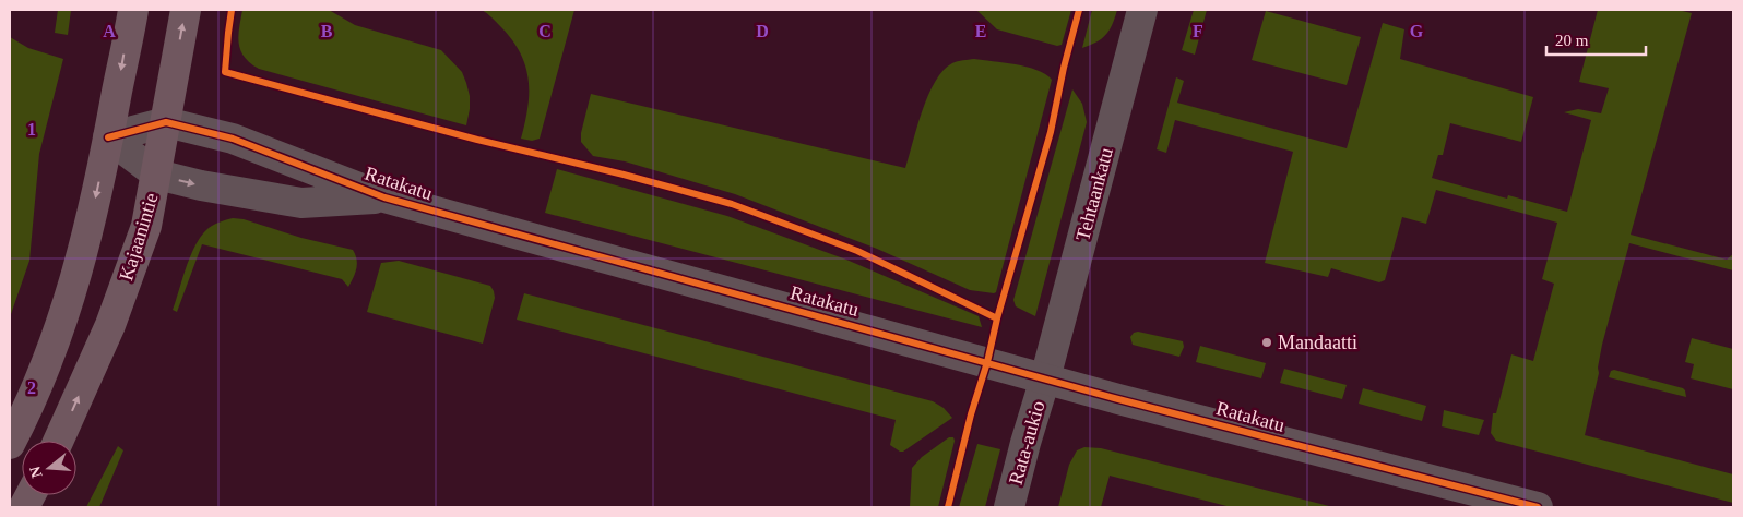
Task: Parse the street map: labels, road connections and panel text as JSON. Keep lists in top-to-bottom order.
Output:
{
  "streets": {
    "main road": ["Kajaanintie"],
    "street": ["Ratakatu", "Tehtaankatu", "Rata-aukio"]
  },
  "crossings": [
    ["Ratakatu", "Tehtaankatu"],
    ["Ratakatu", "Kajaanintie"],
    ["Ratakatu", "Rata-aukio"],
    ["Tehtaankatu", "Rata-aukio"]
  ],
  "places": ["Mandaatti"],
  "scale_bar": "20 m",
  "north": "left",
  "grid": {
    "columns": [
      "A",
      "B",
      "C",
      "D",
      "E",
      "F",
      "G"
    ],
    "rows": ["1", "2"]
  }
}
